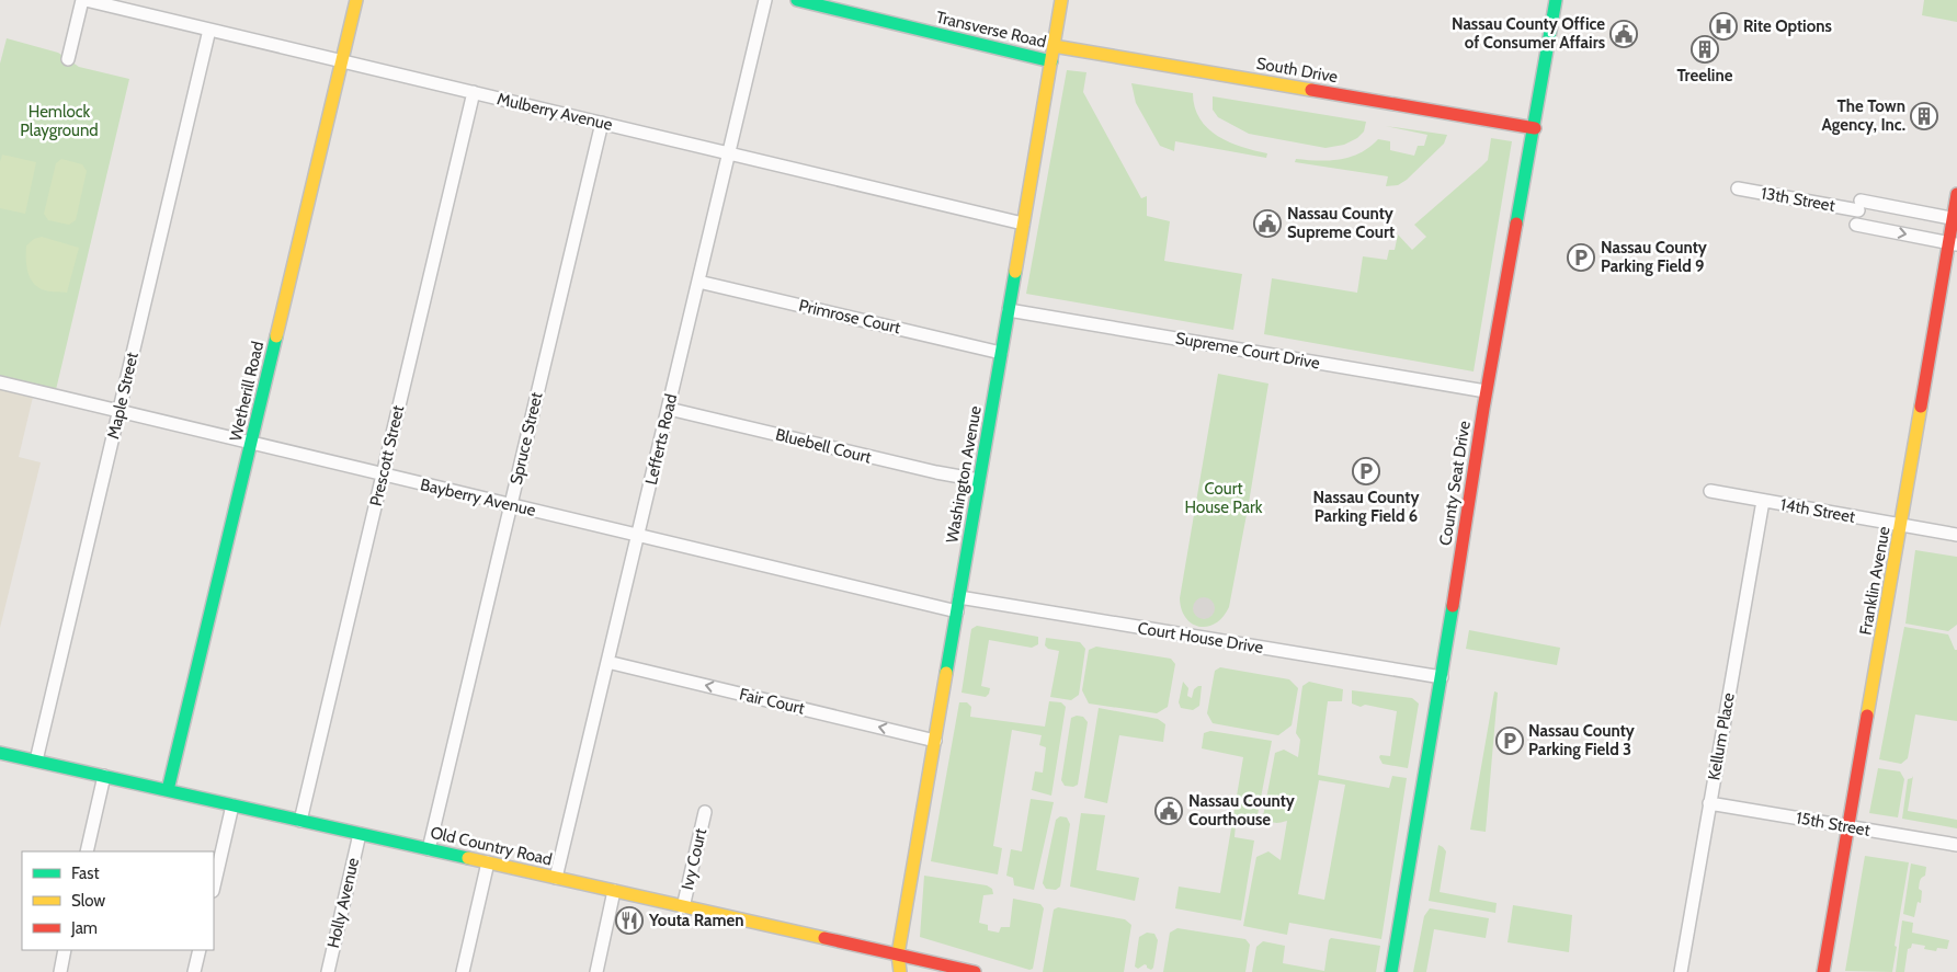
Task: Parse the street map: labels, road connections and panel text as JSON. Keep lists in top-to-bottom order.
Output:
{
  "streets": {
    "main road": [
      "Transverse Road",
      "South Drive",
      "Wetherill Road",
      "Washington Avenue",
      "County Seat Drive",
      "Franklin Avenue",
      "Old Country Road"
    ],
    "street": [
      "Mulberry Avenue",
      "13th Street",
      "Primrose Court",
      "Supreme Court Drive",
      "Maple Street",
      "Spruce Street",
      "Lefferts Road",
      "Bluebell Court",
      "Prescott Street",
      "Bayberry Avenue",
      "14th Street",
      "Court House Drive",
      "Fair Court",
      "Kellum Place",
      "15th Street",
      "Ivy Court",
      "Holly Avenue"
    ]
  },
  "crossings": [
    ["Transverse Road", "Washington Avenue"],
    ["South Drive", "Washington Avenue"],
    ["South Drive", "County Seat Drive"],
    ["Mulberry Avenue", "Wetherill Road"],
    ["Mulberry Avenue", "Maple Street"],
    ["Mulberry Avenue", "Spruce Street"],
    ["Mulberry Avenue", "Lefferts Road"],
    ["Mulberry Avenue", "Prescott Street"],
    ["Mulberry Avenue", "Washington Avenue"],
    ["13th Street", "Franklin Avenue"],
    ["Primrose Court", "Lefferts Road"],
    ["Primrose Court", "Washington Avenue"],
    ["Supreme Court Drive", "Washington Avenue"],
    ["Supreme Court Drive", "County Seat Drive"],
    ["Wetherill Road", "Bayberry Avenue"],
    ["Wetherill Road", "Old Country Road"],
    ["Maple Street", "Bayberry Avenue"],
    ["Maple Street", "Old Country Road"],
    ["Spruce Street", "Bayberry Avenue"],
    ["Spruce Street", "Old Country Road"],
    ["Lefferts Road", "Bluebell Court"],
    ["Lefferts Road", "Bayberry Avenue"],
    ["Lefferts Road", "Fair Court"],
    ["Lefferts Road", "Old Country Road"],
    ["Bluebell Court", "Washington Avenue"],
    ["Prescott Street", "Bayberry Avenue"],
    ["Prescott Street", "Old Country Road"],
    ["Washington Avenue", "Bayberry Avenue"],
    ["Washington Avenue", "Court House Drive"],
    ["Washington Avenue", "Fair Court"],
    ["Washington Avenue", "Old Country Road"],
    ["County Seat Drive", "Court House Drive"],
    ["14th Street", "Franklin Avenue"],
    ["14th Street", "Kellum Place"],
    ["Franklin Avenue", "15th Street"],
    ["Kellum Place", "15th Street"],
    ["Old Country Road", "Ivy Court"],
    ["Old Country Road", "Holly Avenue"]
  ],
  "one_way": ["Fair Court"],
  "parks": ["Hemlock Playground", "Court House Park"],
  "places": {
    "hospital": ["Rite Options"],
    "public building": ["Nassau County Office of Consumer Affairs", "Nassau County Supreme Court", "Nassau County Courthouse"],
    "building": ["Treeline", "The Town Agency, Inc."],
    "parking": ["Nassau County Parking Field 9", "Nassau County Parking Field 6", "Nassau County Parking Field 3"],
    "restaurant": ["Youta Ramen"]
  },
  "legend": ["Fast", "Slow", "Jam"]
}
